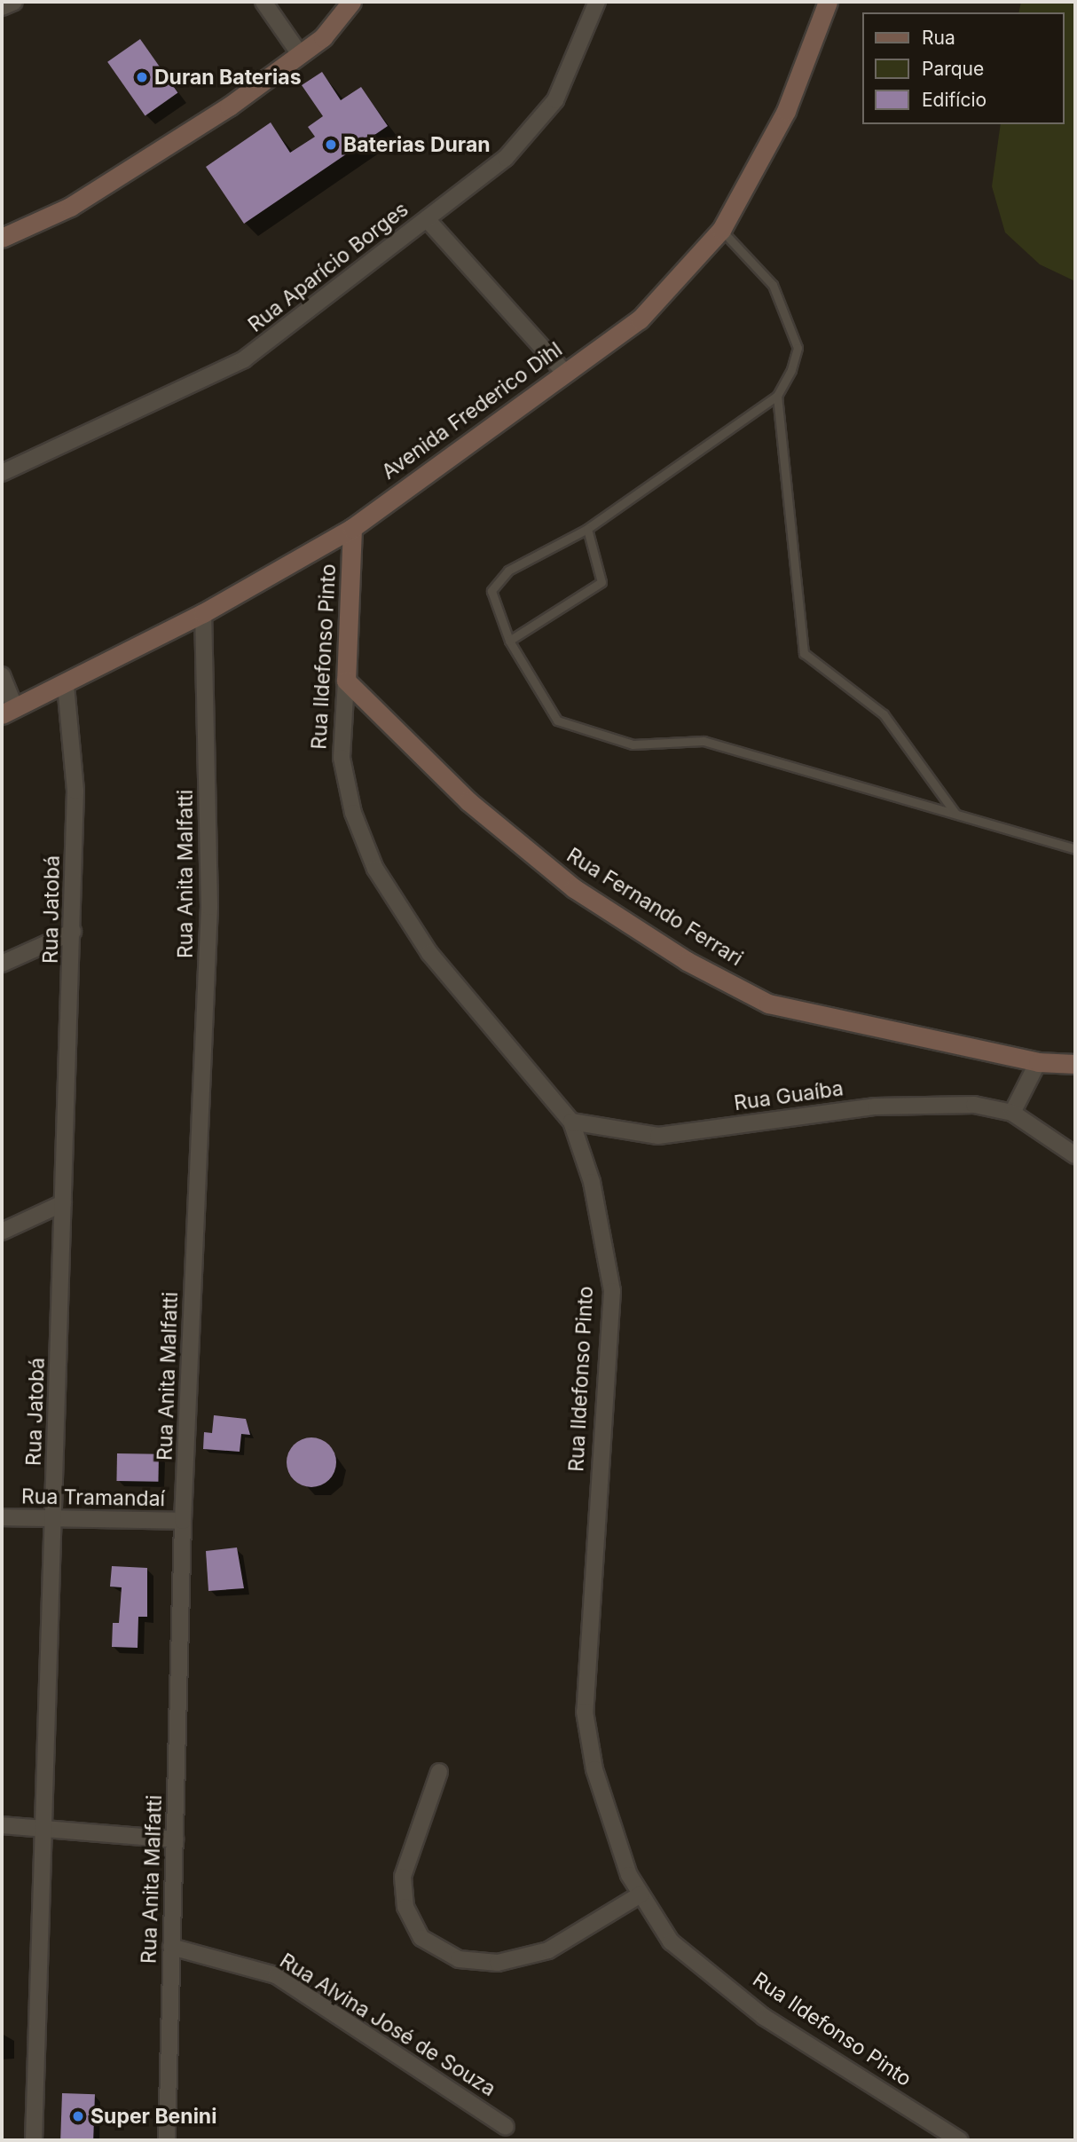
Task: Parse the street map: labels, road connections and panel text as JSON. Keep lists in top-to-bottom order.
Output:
{
  "streets": {
    "main road": ["Avenida Frederico Dihl", "Rua Ildefonso Pinto", "Rua Fernando Ferrari"],
    "street": [
      "Rua Aparício Borges",
      "Rua Anita Malfatti",
      "Rua Jatobá",
      "Rua Guaíba",
      "Rua Tramandaí",
      "Rua Alvina José de Souza"
    ]
  },
  "crossings": [
    ["Avenida Frederico Dihl", "Rua Ildefonso Pinto"],
    ["Avenida Frederico Dihl", "Rua Anita Malfatti"],
    ["Avenida Frederico Dihl", "Rua Jatobá"],
    ["Rua Ildefonso Pinto", "Rua Fernando Ferrari"],
    ["Rua Ildefonso Pinto", "Rua Guaíba"],
    ["Rua Anita Malfatti", "Rua Tramandaí"],
    ["Rua Anita Malfatti", "Rua Alvina José de Souza"],
    ["Rua Jatobá", "Rua Tramandaí"]
  ],
  "places": ["Duran Baterias", "Baterias Duran", "Super Benini"],
  "legend": ["Rua", "Parque", "Edifício"]
}
